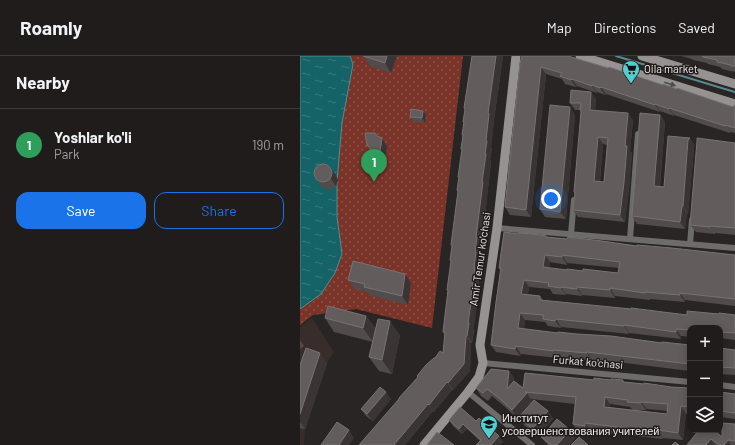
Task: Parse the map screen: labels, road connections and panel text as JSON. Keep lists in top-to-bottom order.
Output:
{
  "streets": {
    "street": ["Amir Temur ko'chasi", "Furkat ko'chasi"]
  },
  "crossings": [
    ["Amir Temur ko'chasi", "Furkat ko'chasi"]
  ],
  "places": {
    "supermarket": ["Oila market"],
    "school or university": ["Институт усовершенствования учителей"]
  },
  "page": {
    "header": "Roamly",
    "nav": ["Map", "Directions", "Saved"],
    "heading": "Nearby",
    "list": [
      {
        "mark": "1",
        "name": "Yoshlar ko'li",
        "note": "Park",
        "value": "190 m"
      }
    ],
    "pins": "1",
    "buttons": ["Save", "Share"],
    "map_buttons": ["+", "−"]
  }
}
